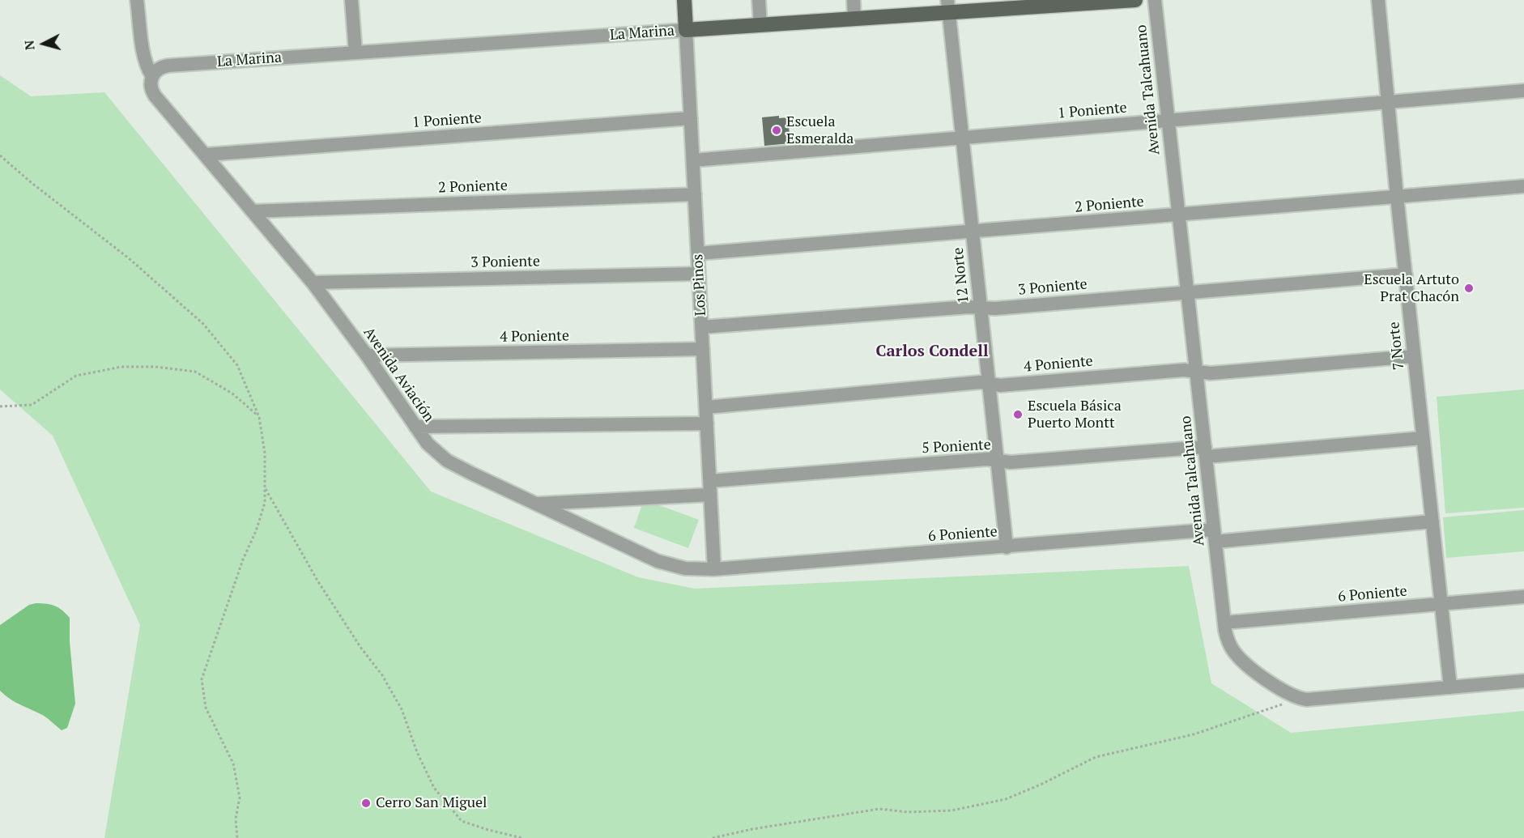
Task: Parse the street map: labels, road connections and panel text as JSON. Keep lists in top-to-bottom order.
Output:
{
  "streets": {
    "main road": ["La Marina", "Los Pinos"],
    "street": [
      "Avenida Talcahuano",
      "1 Poniente",
      "2 Poniente",
      "3 Poniente",
      "12 Norte",
      "4 Poniente",
      "7 Norte",
      "Avenida Aviación",
      "5 Poniente",
      "6 Poniente"
    ]
  },
  "crossings": [
    ["La Marina", "12 Norte"],
    ["La Marina", "Los Pinos"],
    ["La Marina", "Avenida Aviación"],
    ["Avenida Talcahuano", "1 Poniente"],
    ["Avenida Talcahuano", "2 Poniente"],
    ["Avenida Talcahuano", "3 Poniente"],
    ["Avenida Talcahuano", "4 Poniente"],
    ["Avenida Talcahuano", "7 Norte"],
    ["Avenida Talcahuano", "5 Poniente"],
    ["Avenida Talcahuano", "6 Poniente"],
    ["1 Poniente", "12 Norte"],
    ["1 Poniente", "Los Pinos"],
    ["1 Poniente", "7 Norte"],
    ["1 Poniente", "Avenida Aviación"],
    ["2 Poniente", "12 Norte"],
    ["2 Poniente", "Los Pinos"],
    ["2 Poniente", "7 Norte"],
    ["2 Poniente", "Avenida Aviación"],
    ["3 Poniente", "12 Norte"],
    ["3 Poniente", "Los Pinos"],
    ["3 Poniente", "7 Norte"],
    ["3 Poniente", "Avenida Aviación"],
    ["12 Norte", "4 Poniente"],
    ["12 Norte", "5 Poniente"],
    ["12 Norte", "6 Poniente"],
    ["Los Pinos", "4 Poniente"],
    ["Los Pinos", "Avenida Aviación"],
    ["Los Pinos", "5 Poniente"],
    ["Los Pinos", "6 Poniente"],
    ["4 Poniente", "7 Norte"],
    ["4 Poniente", "Avenida Aviación"],
    ["7 Norte", "5 Poniente"],
    ["7 Norte", "6 Poniente"],
    ["Avenida Aviación", "6 Poniente"]
  ],
  "districts": ["Carlos Condell"],
  "places": [
    "Escuela Esmeralda",
    "Escuela Artuto Prat Chacón",
    "Escuela Básica Puerto Montt",
    "Cerro San Miguel"
  ],
  "north": "left"
}
